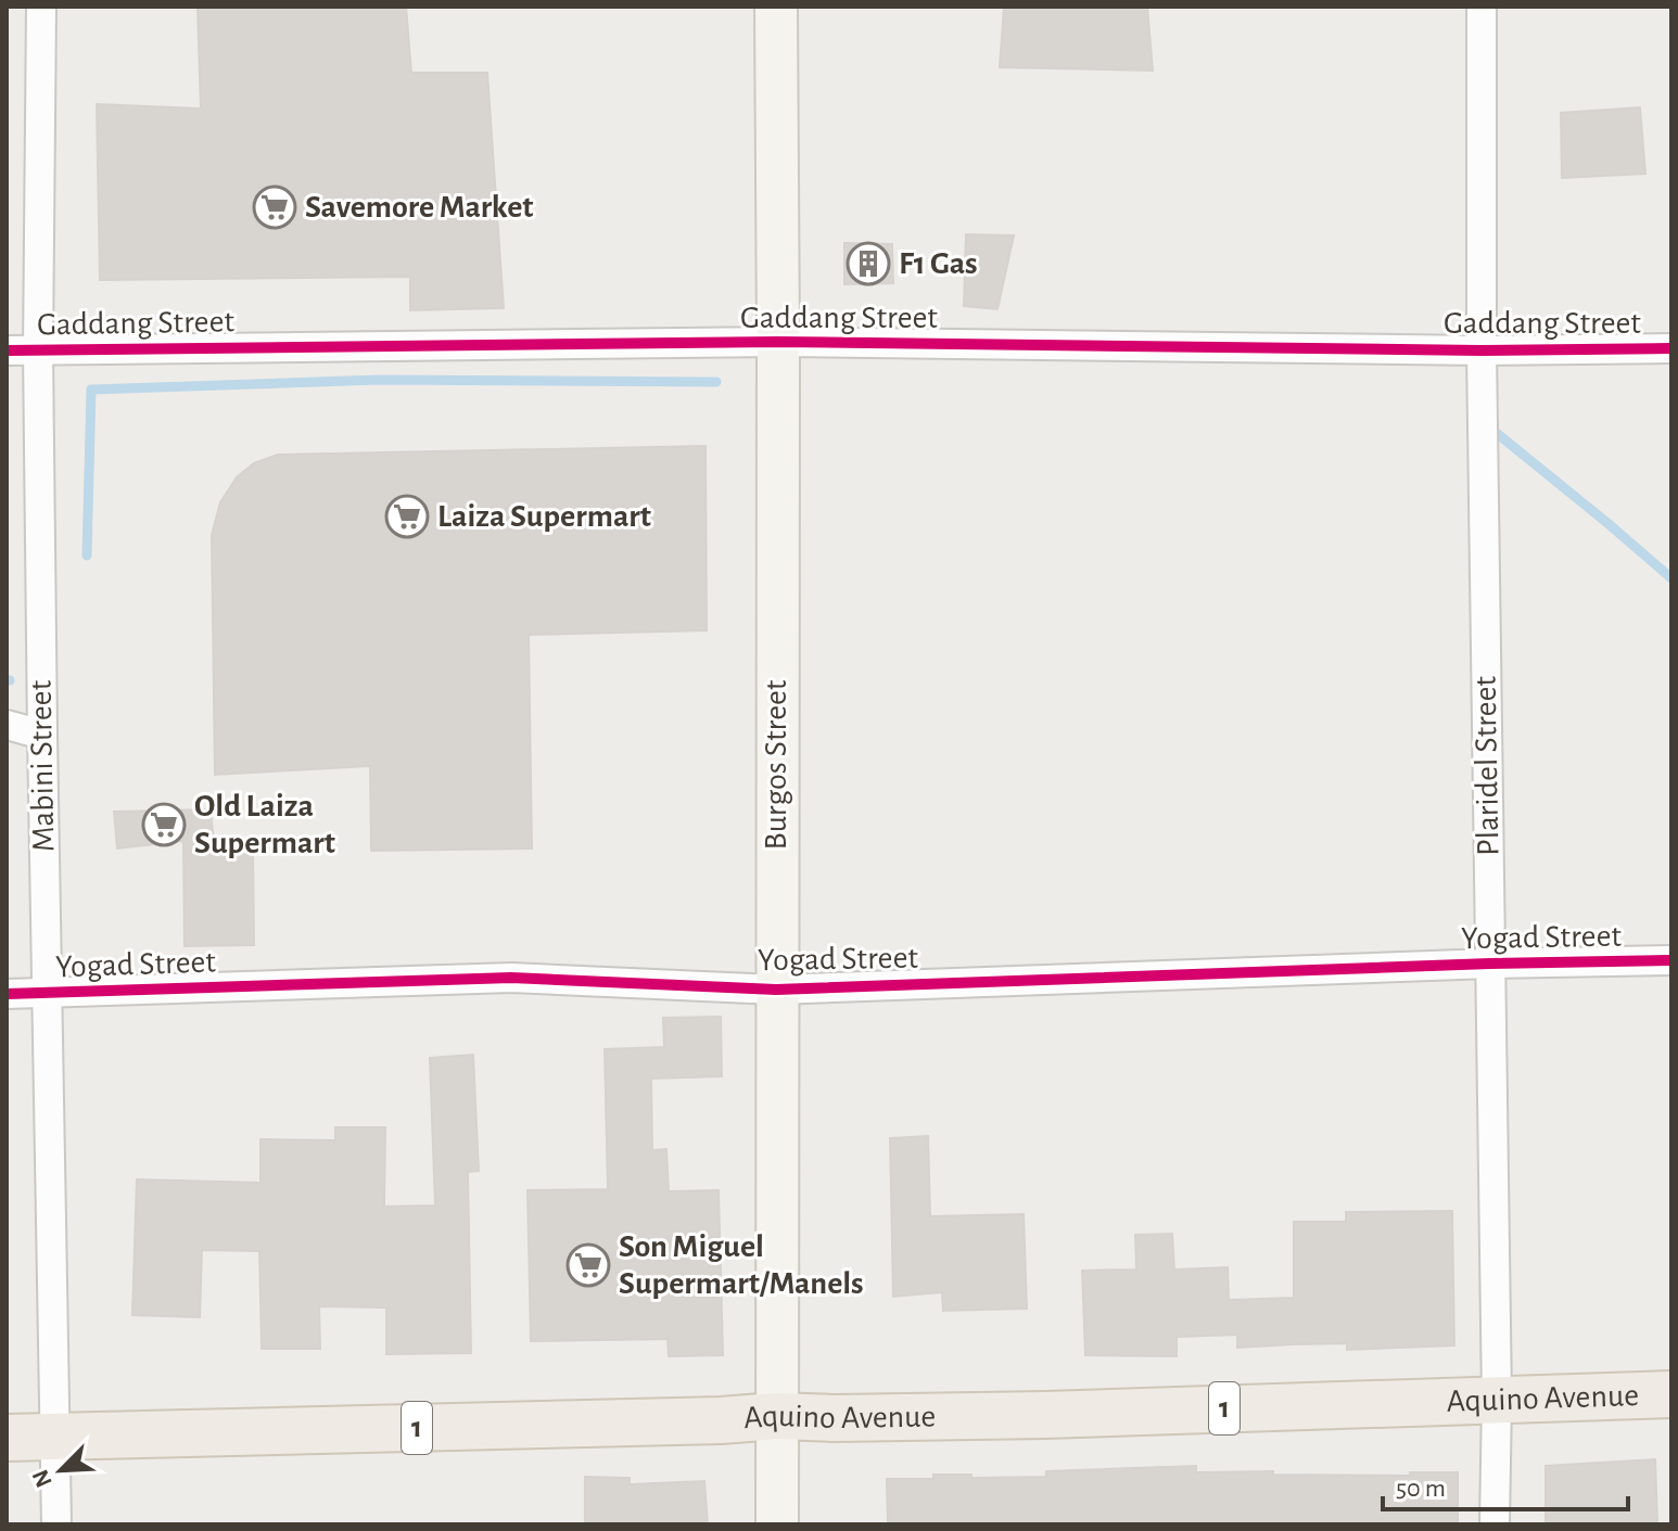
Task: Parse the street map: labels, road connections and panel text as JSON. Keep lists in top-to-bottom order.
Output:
{
  "streets": {
    "main road": ["Burgos Street", "Aquino Avenue", "1"],
    "street": [
      "Gaddang Street",
      "Mabini Street",
      "Plaridel Street",
      "Yogad Street"
    ]
  },
  "crossings": [
    ["Gaddang Street", "Burgos Street"],
    ["Gaddang Street", "Mabini Street"],
    ["Gaddang Street", "Plaridel Street"],
    ["Burgos Street", "Yogad Street"],
    ["Burgos Street", "Aquino Avenue"],
    ["Mabini Street", "Yogad Street"],
    ["Mabini Street", "Aquino Avenue"],
    ["Plaridel Street", "Yogad Street"],
    ["Plaridel Street", "Aquino Avenue"]
  ],
  "places": {
    "supermarket": [
      "Savemore Market",
      "Laiza Supermart",
      "Old Laiza Supermart",
      "Son Miguel Supermart/Manels"
    ],
    "building": ["F1 Gas"]
  },
  "scale_bar": "50 m",
  "north": "bottom left"
}
